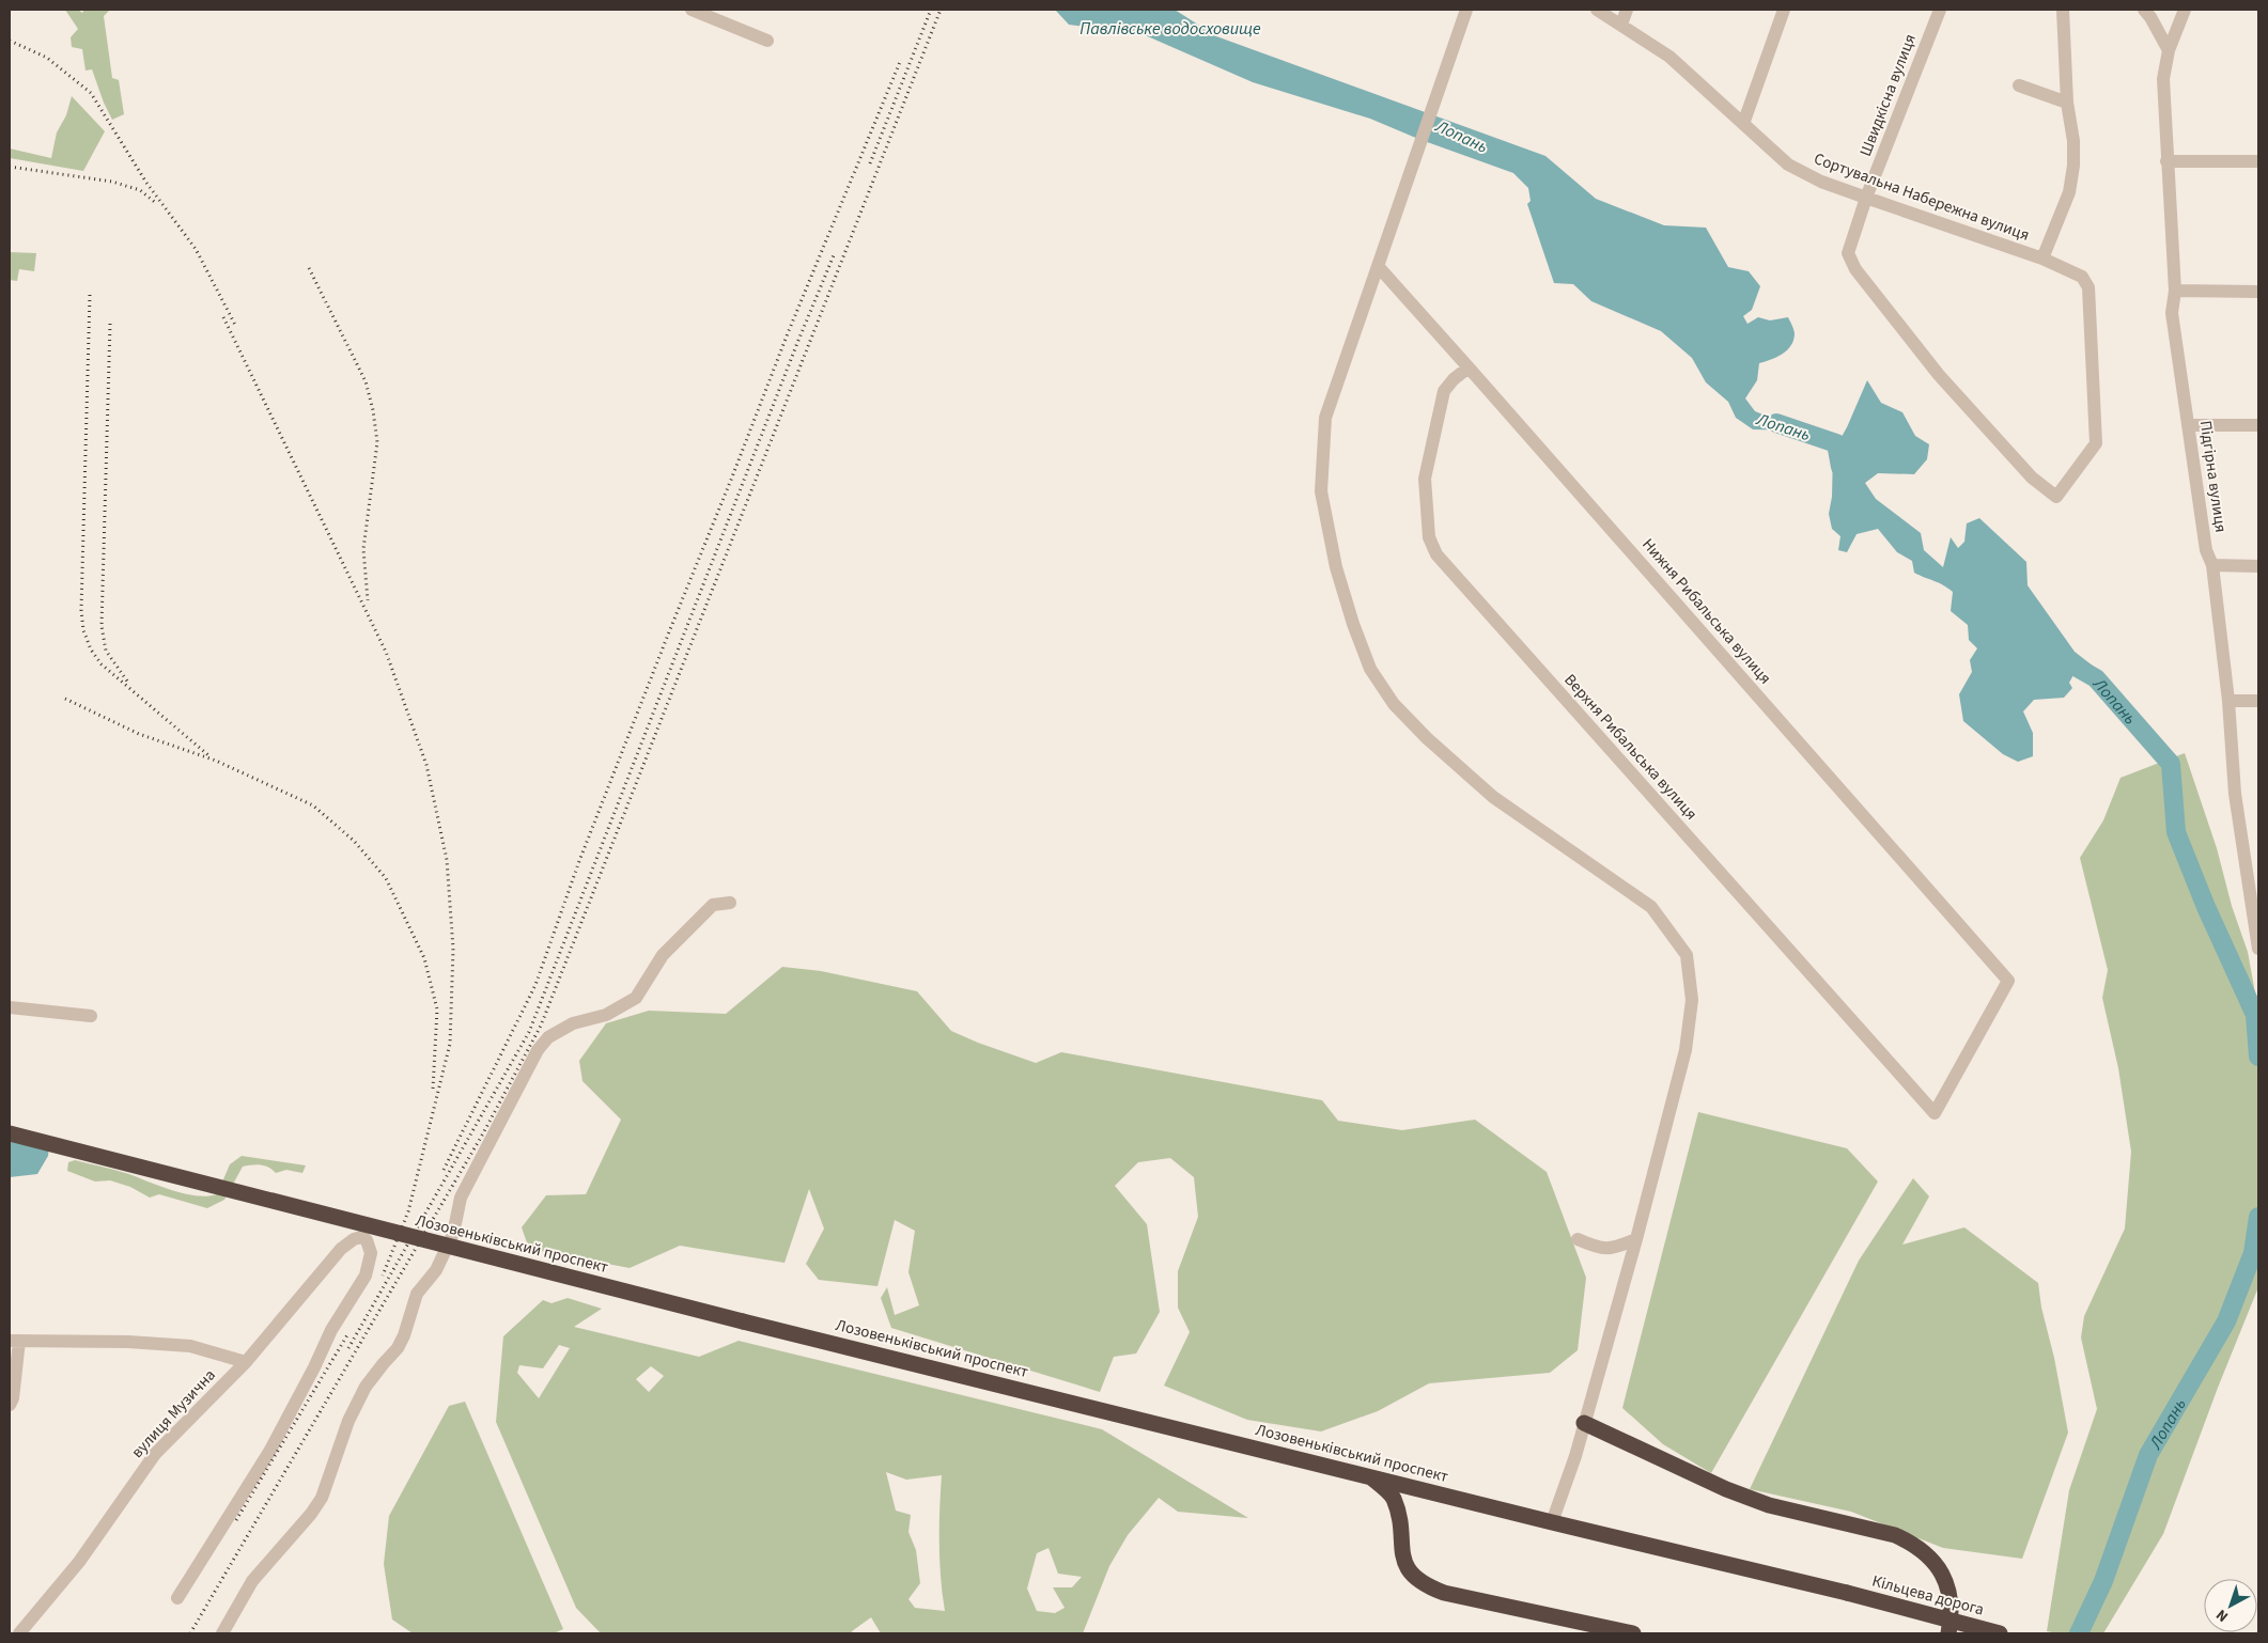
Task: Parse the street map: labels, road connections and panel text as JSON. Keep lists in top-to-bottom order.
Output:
{
  "streets": {
    "highway": ["Лозовеньківський проспект", "Кільцева дорога"],
    "street": [
      "Швидкісна вулиця",
      "Сортувальна Набережна вулиця",
      "Підгірна вулиця",
      "Нижня Рибальська вулиця",
      "Верхня Рибальська вулиця",
      "вулиця Музична"
    ]
  },
  "crossings": [
    ["Швидкісна вулиця", "Сортувальна Набережна вулиця"],
    ["Нижня Рибальська вулиця", "Верхня Рибальська вулиця"],
    ["Лозовеньківський проспект", "Кільцева дорога"]
  ],
  "water": ["Павлівське водосховище", "Лопань"],
  "north": "bottom left"
}
